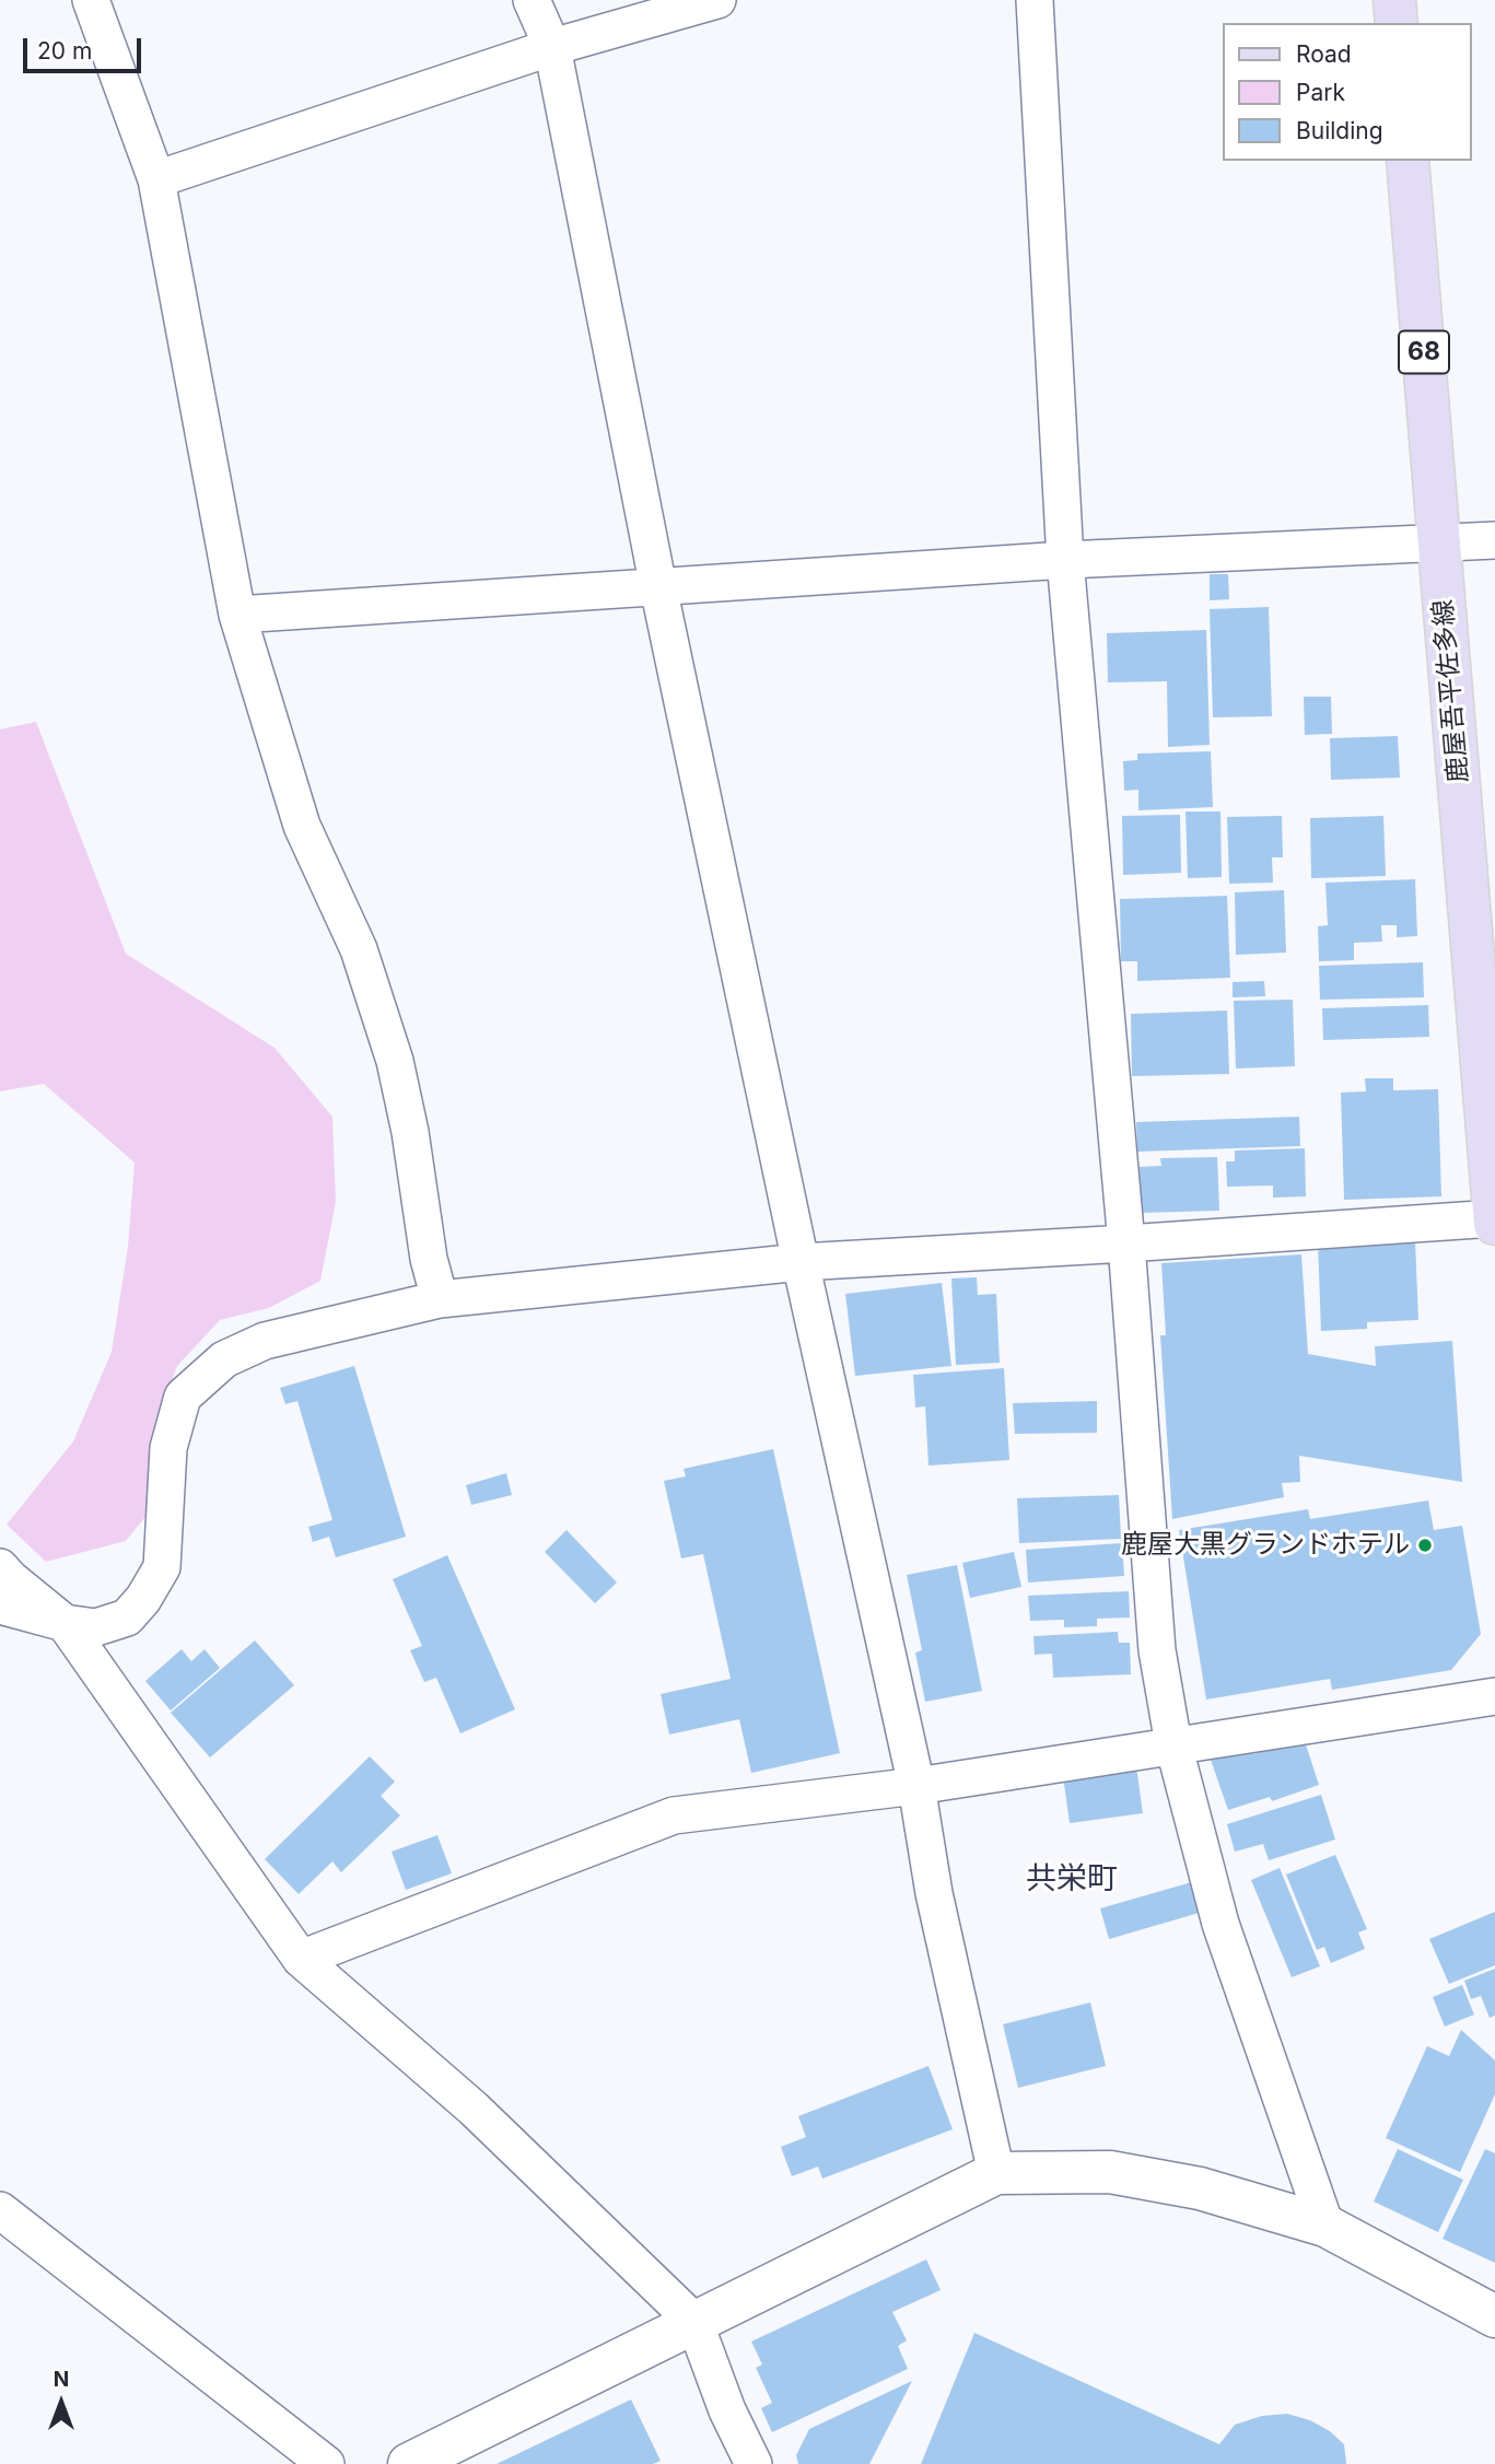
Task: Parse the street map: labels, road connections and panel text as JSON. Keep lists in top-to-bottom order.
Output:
{
  "streets": {
    "main road": ["68", "鹿屋吾平佐多線"]
  },
  "districts": ["共栄町"],
  "places": ["鹿屋大黒グランドホテル"],
  "legend": ["Road", "Park", "Building"],
  "scale_bar": "20 m",
  "north": "top"
}
